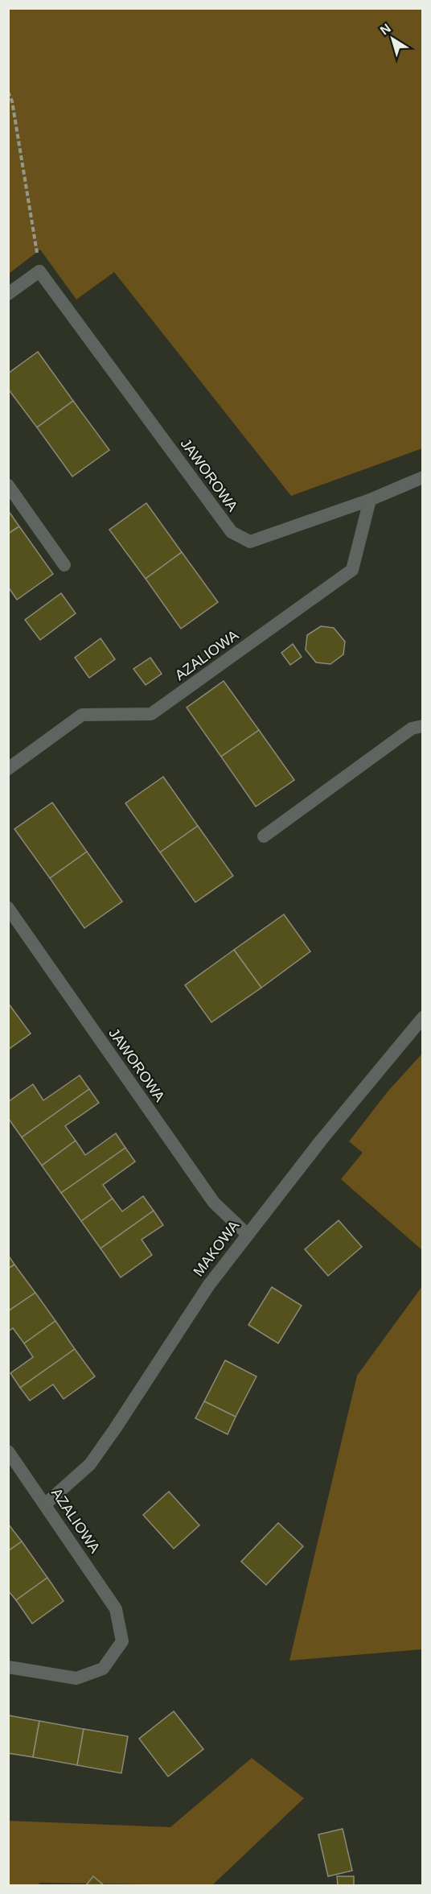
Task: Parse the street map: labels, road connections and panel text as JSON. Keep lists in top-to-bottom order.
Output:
{
  "streets": {
    "street": ["JAWOROWA", "AZALIOWA", "MAKOWA"]
  },
  "crossings": [
    ["JAWOROWA", "AZALIOWA"],
    ["JAWOROWA", "MAKOWA"],
    ["AZALIOWA", "MAKOWA"]
  ],
  "north": "top left"
}
